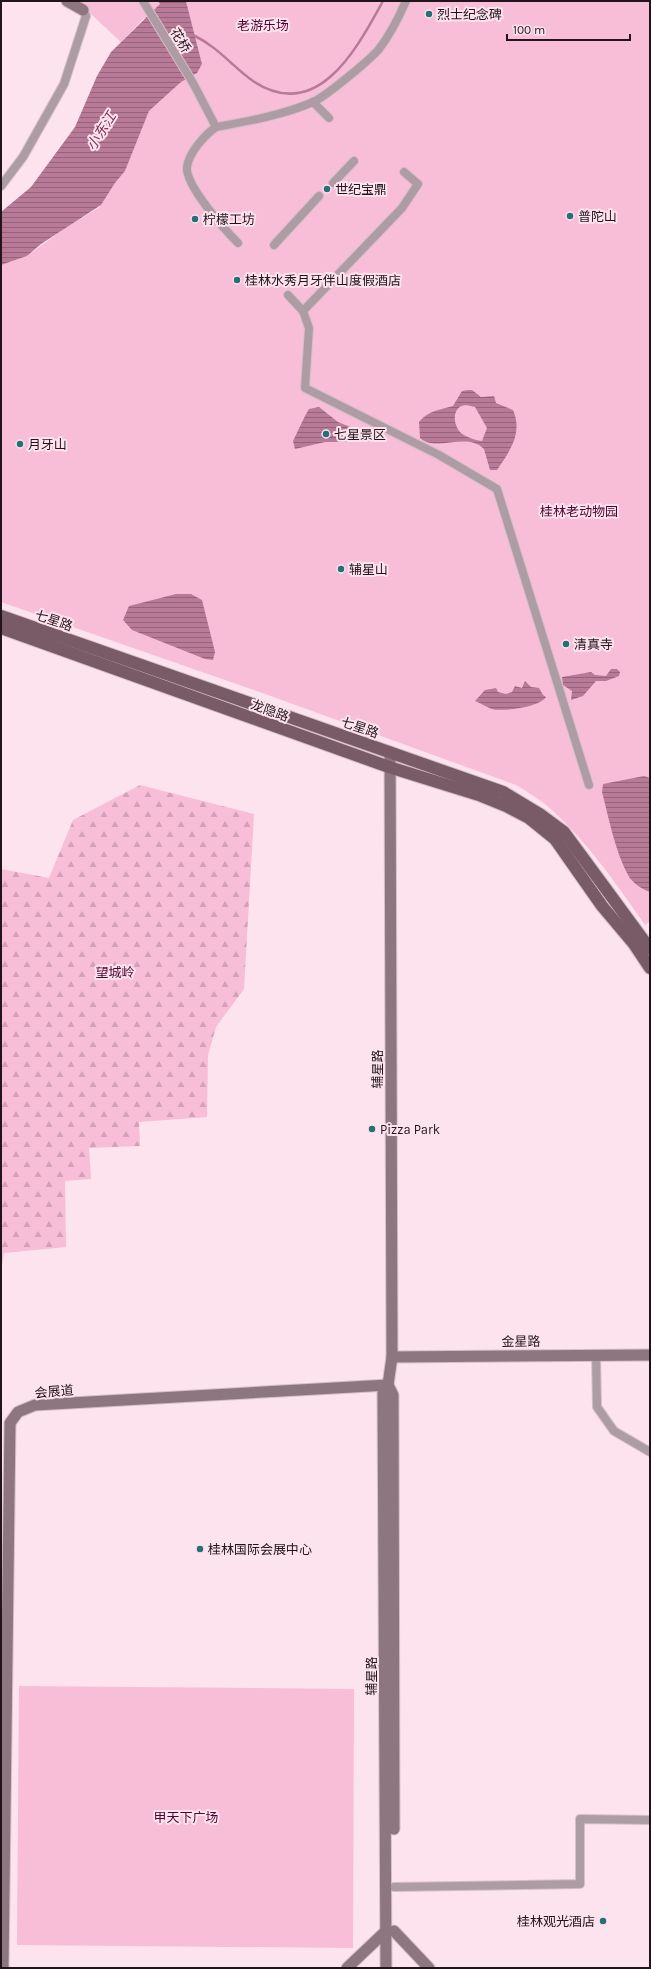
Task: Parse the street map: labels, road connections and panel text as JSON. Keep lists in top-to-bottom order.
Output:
{
  "streets": {
    "main road": [
      "七星路",
      "龙隐路",
      "辅星路",
      "金星路",
      "会展道"
    ],
    "street": ["花桥"]
  },
  "crossings": [
    ["七星路", "辅星路"],
    ["龙隐路", "辅星路"],
    ["辅星路", "金星路"],
    ["辅星路", "会展道"]
  ],
  "water": ["小东江"],
  "parks": [
    "老游乐场",
    "桂林老动物园",
    "望城岭",
    "甲天下广场"
  ],
  "places": [
    "烈士纪念碑",
    "世纪宝鼎",
    "普陀山",
    "柠檬工坊",
    "桂林水秀月牙伴山度假酒店",
    "七星景区",
    "月牙山",
    "辅星山",
    "清真寺",
    "Pizza Park",
    "桂林国际会展中心",
    "桂林观光酒店"
  ],
  "scale_bar": "100 m"
}
